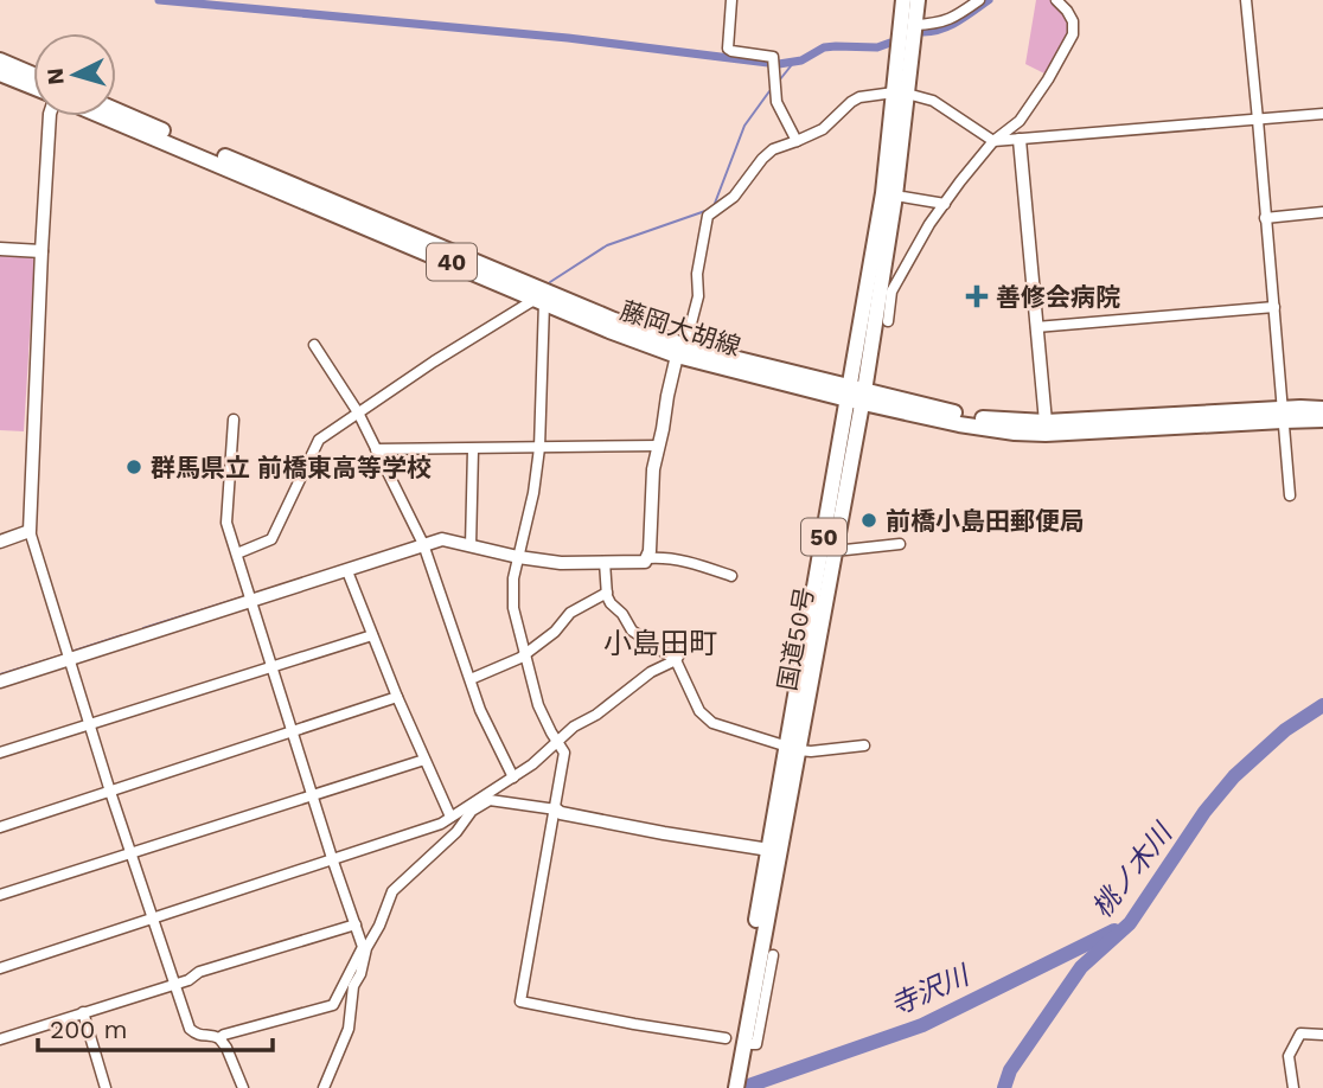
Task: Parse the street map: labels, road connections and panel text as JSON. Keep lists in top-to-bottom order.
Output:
{
  "streets": {
    "main road": [
      "40",
      "藤岡大胡線",
      "50",
      "国道50号"
    ]
  },
  "crossings": [
    ["藤岡大胡線", "国道50号"]
  ],
  "districts": ["小島田町"],
  "water": ["桃ノ木川", "寺沢川"],
  "places": {
    "health": ["善修会病院"],
    "other": ["群馬県立 前橋東高等学校", "前橋小島田郵便局"]
  },
  "scale_bar": "200 m",
  "north": "left"
}
